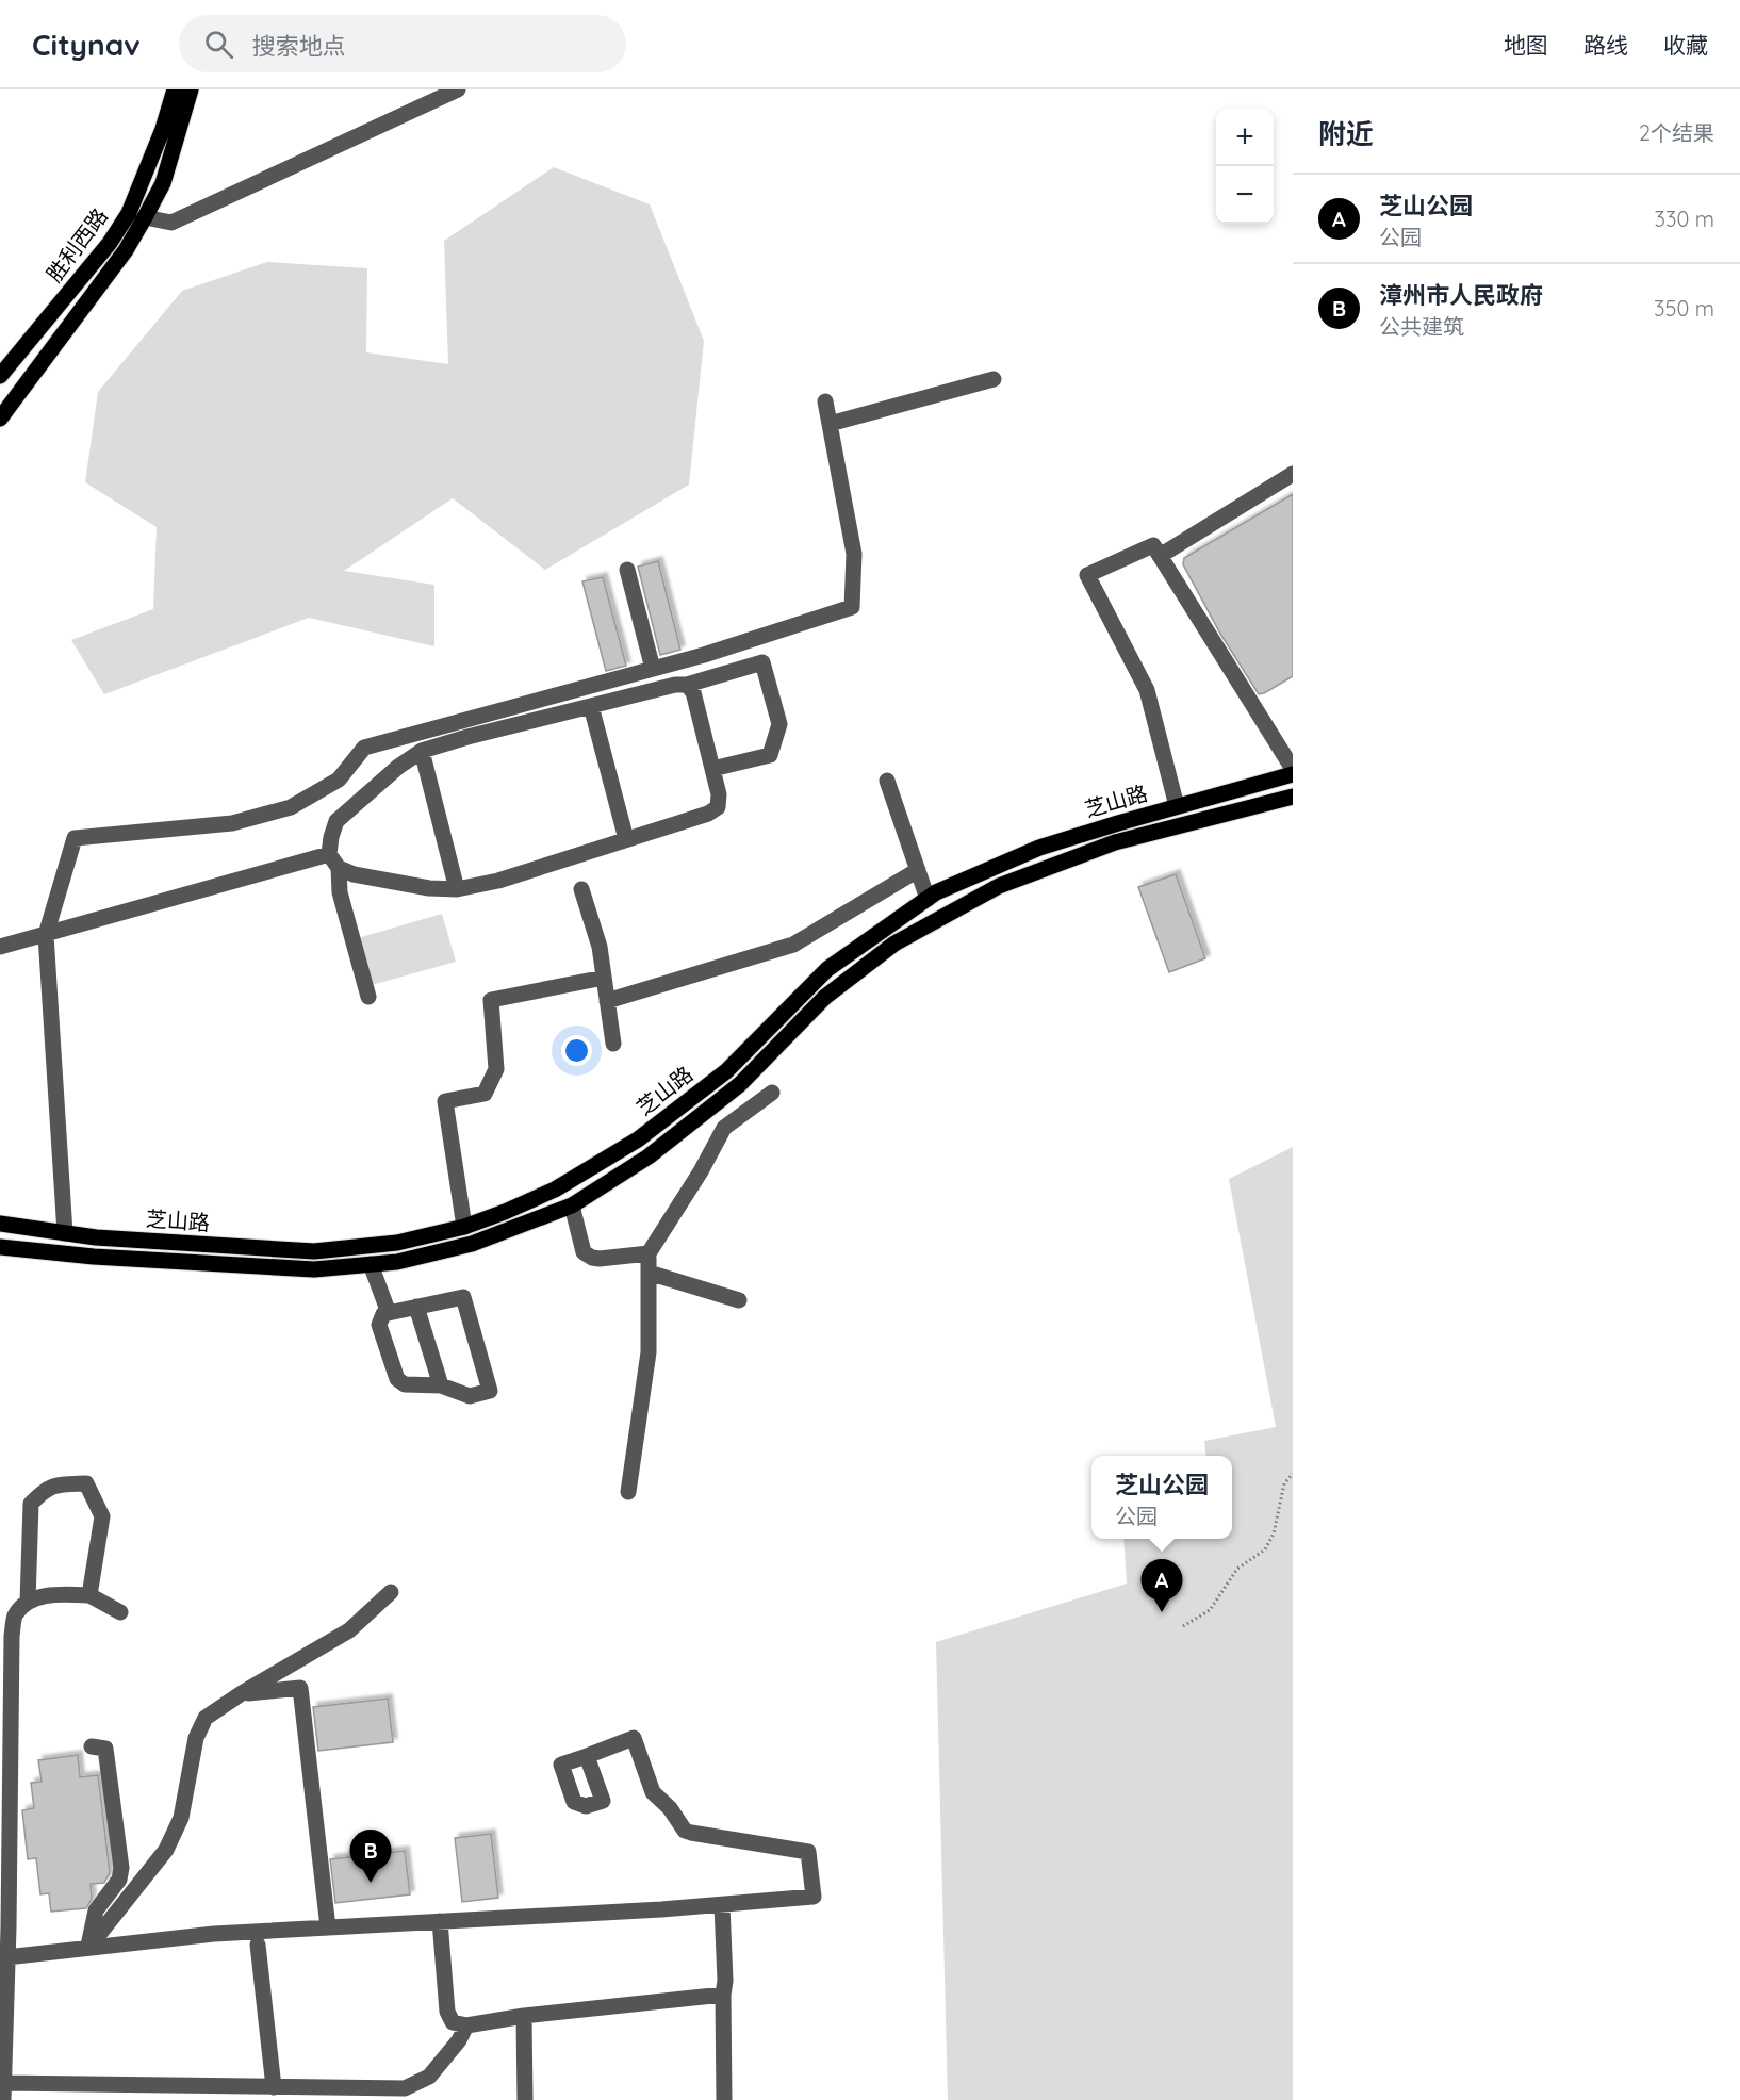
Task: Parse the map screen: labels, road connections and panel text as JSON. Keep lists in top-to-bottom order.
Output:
{
  "streets": {
    "main road": ["胜利西路", "芝山路"]
  },
  "page": {
    "header": "Citynav",
    "search": "搜索地点",
    "nav": ["地图", "路线", "收藏"],
    "heading": ["附近", "2个结果"],
    "map_buttons": ["+", "−"],
    "list": [
      {
        "mark": "A",
        "name": "芝山公园",
        "note": "公园",
        "value": "330 m"
      },
      {
        "mark": "B",
        "name": "漳州市人民政府",
        "note": "公共建筑",
        "value": "350 m"
      }
    ],
    "popup": ["芝山公园", "公园"],
    "pins": ["A", "B"]
  }
}
